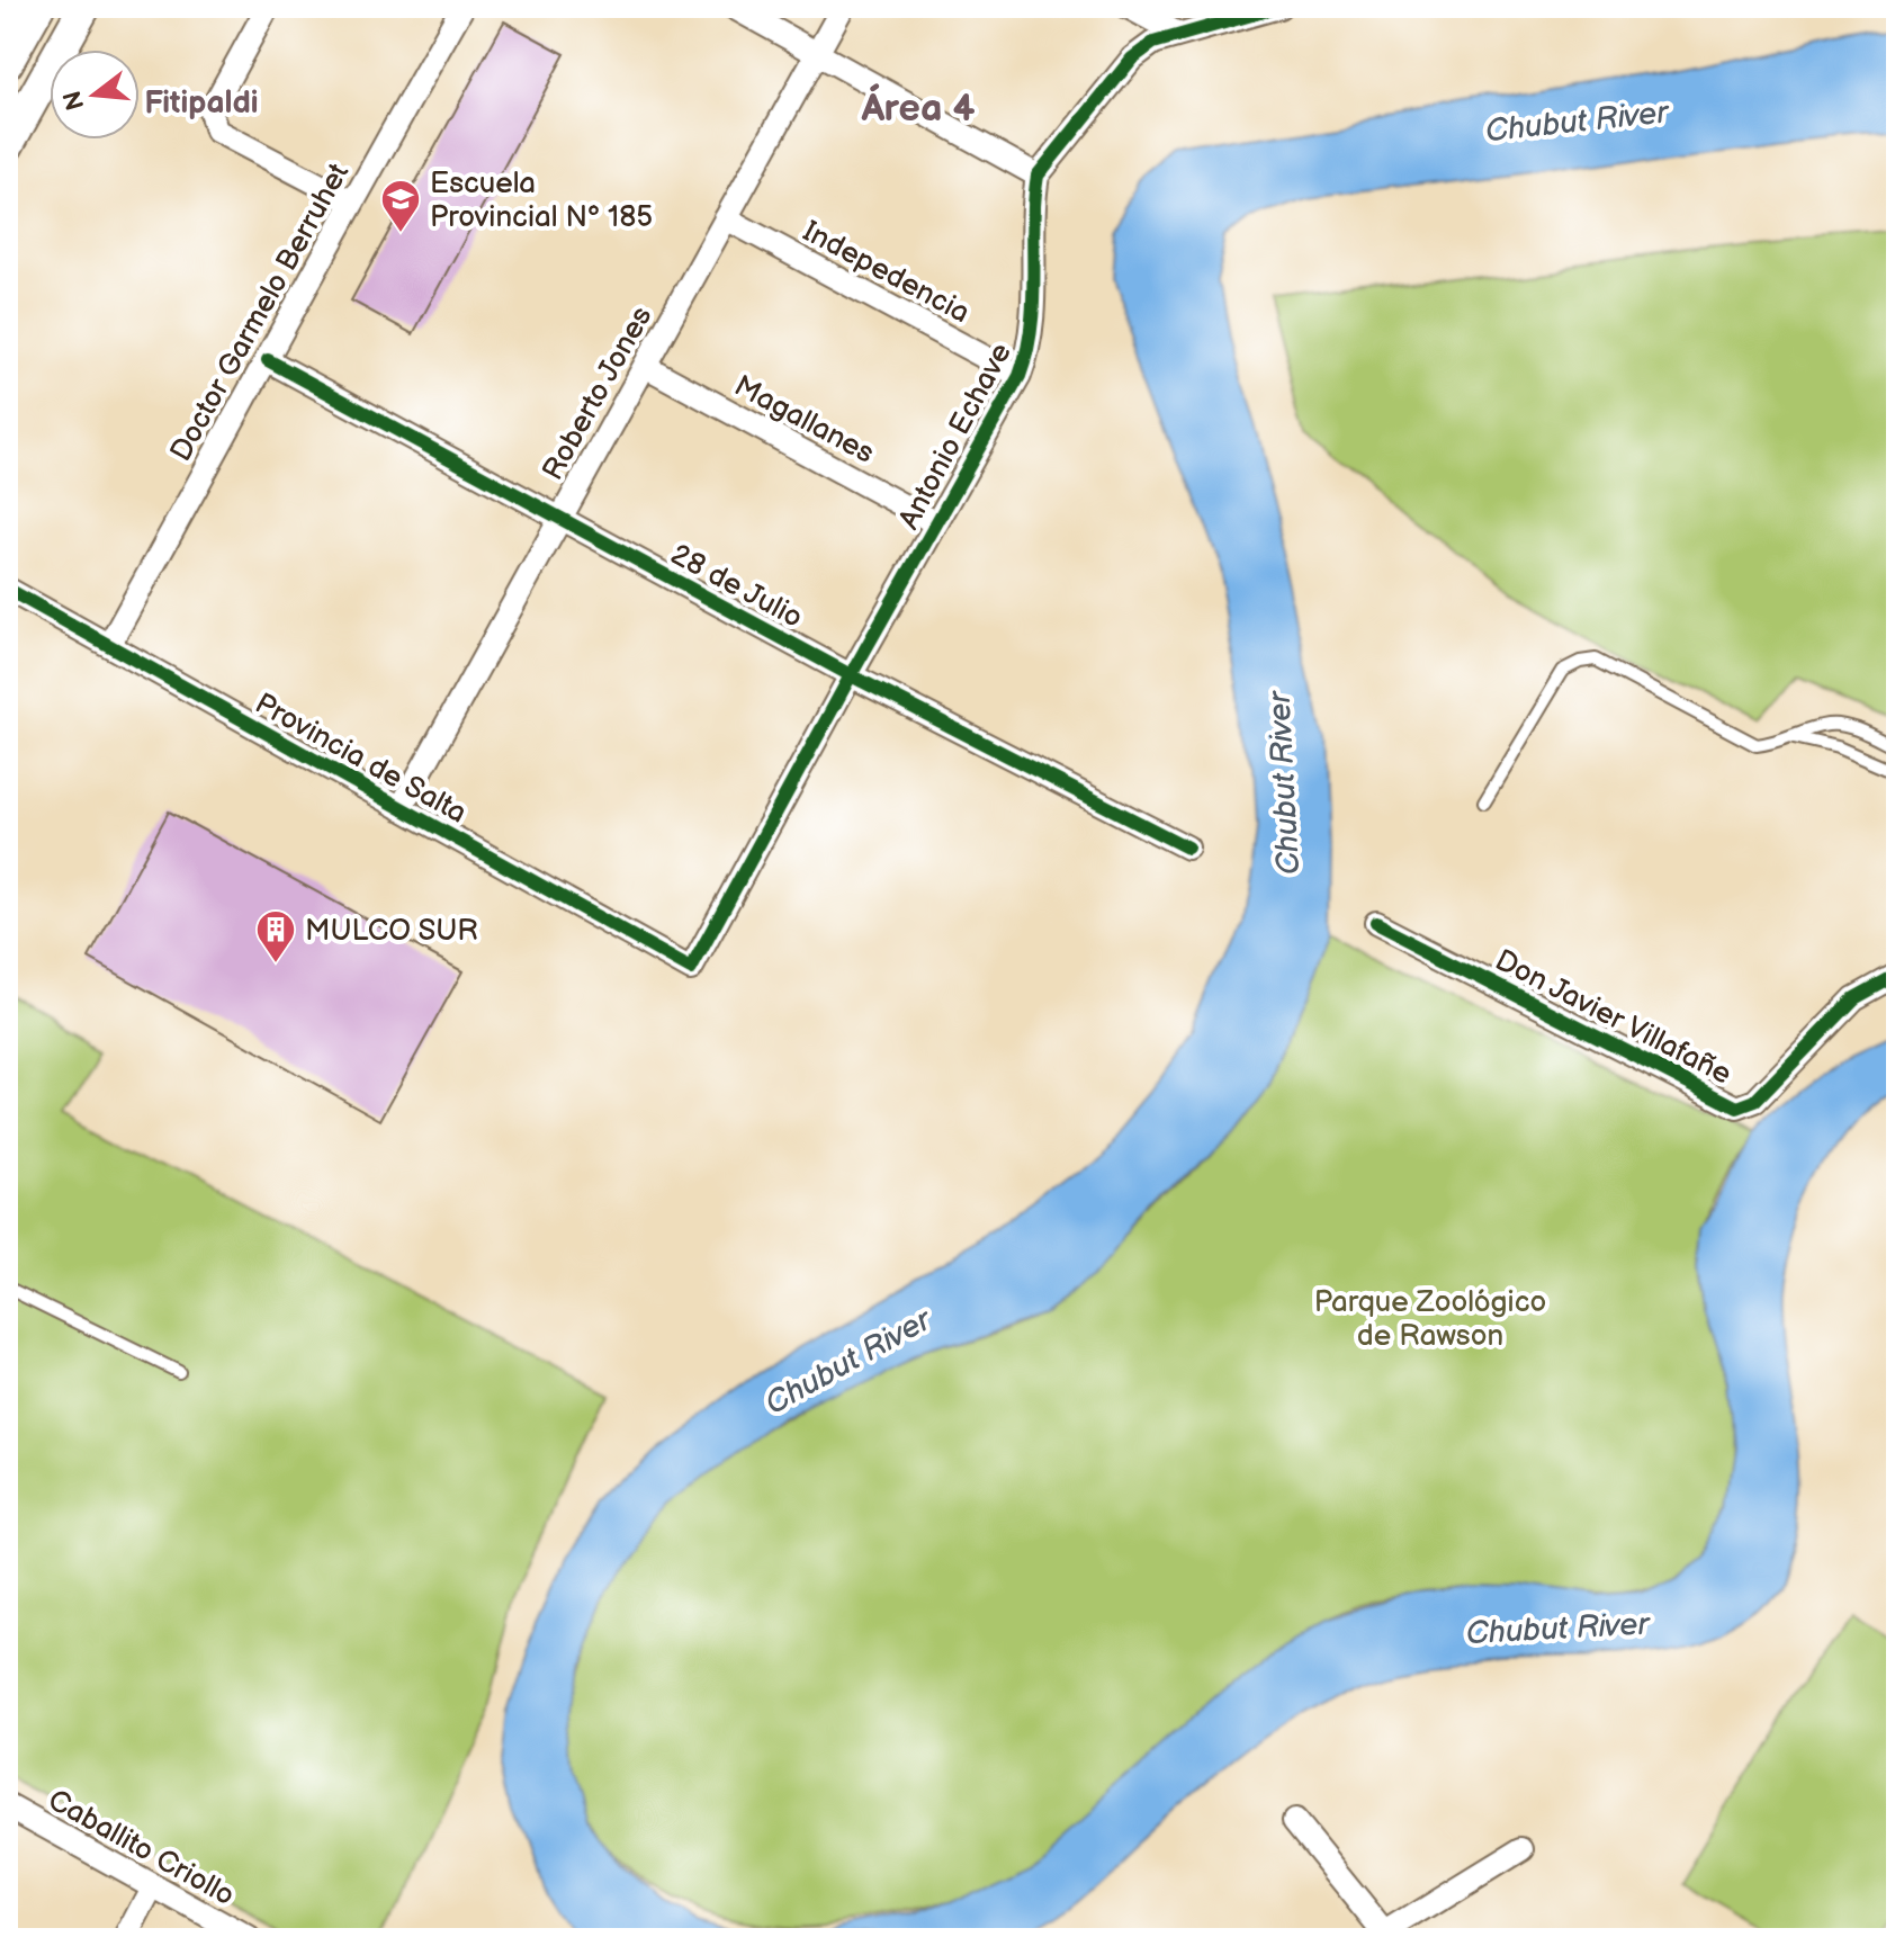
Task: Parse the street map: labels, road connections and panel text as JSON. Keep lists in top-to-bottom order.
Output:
{
  "streets": {
    "street": [
      "Indepedencia",
      "Doctor Garmelo Berruhet",
      "Roberto Jones",
      "Magallanes",
      "Antonio Echave",
      "28 de Julio",
      "Provincia de Salta",
      "Don Javier Villafañe",
      "Caballito Criollo"
    ]
  },
  "crossings": [
    ["Indepedencia", "Roberto Jones"],
    ["Indepedencia", "Antonio Echave"],
    ["Doctor Garmelo Berruhet", "28 de Julio"],
    ["Doctor Garmelo Berruhet", "Provincia de Salta"],
    ["Roberto Jones", "Magallanes"],
    ["Roberto Jones", "28 de Julio"],
    ["Roberto Jones", "Provincia de Salta"],
    ["Magallanes", "Antonio Echave"],
    ["Antonio Echave", "28 de Julio"],
    ["Antonio Echave", "Provincia de Salta"]
  ],
  "districts": ["Fitipaldi", "Área 4"],
  "water": ["Chubut River"],
  "parks": ["Parque Zoológico de Rawson"],
  "places": {
    "school or university": ["Escuela Provincial Nº 185"],
    "building": ["MULCO SUR"]
  },
  "north": "left"
}
